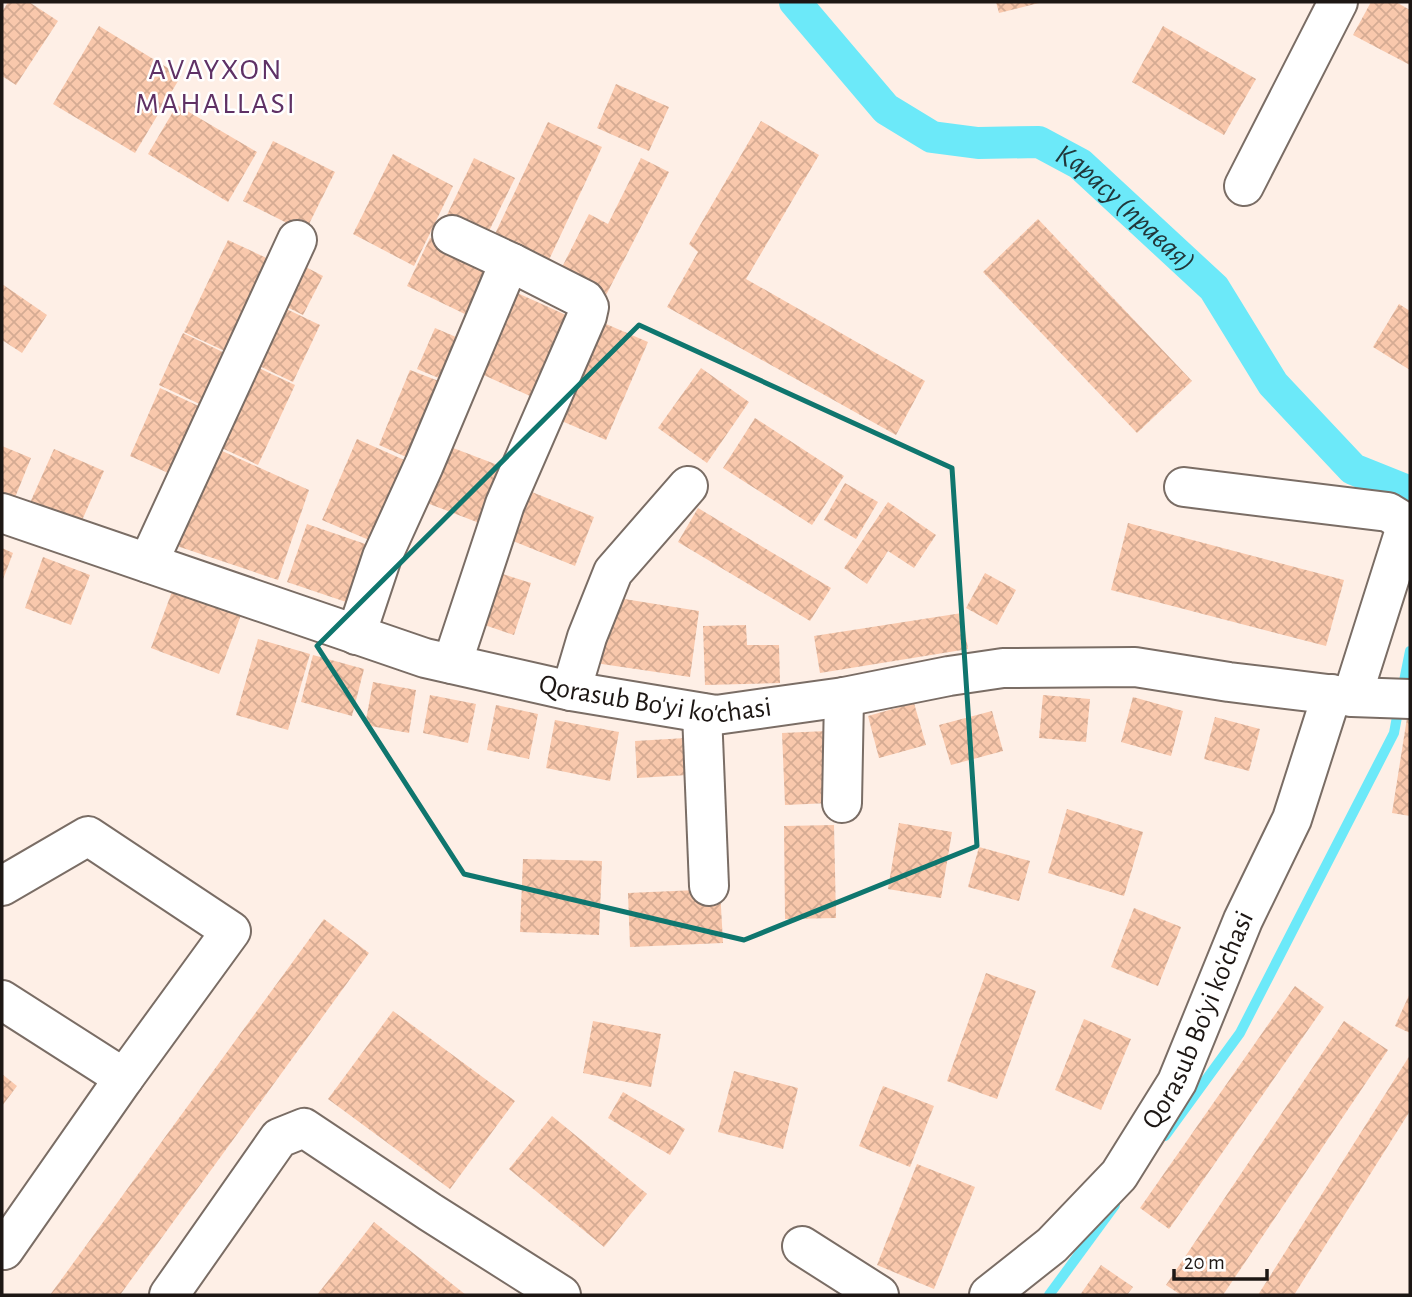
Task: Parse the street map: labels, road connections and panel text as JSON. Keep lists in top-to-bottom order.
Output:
{
  "streets": {
    "street": ["Qorasub Bo'yi ko'chasi"]
  },
  "districts": ["AVAYXON MAHALLASI"],
  "water": ["Карасу (правая)"],
  "scale_bar": "20 m"
}
